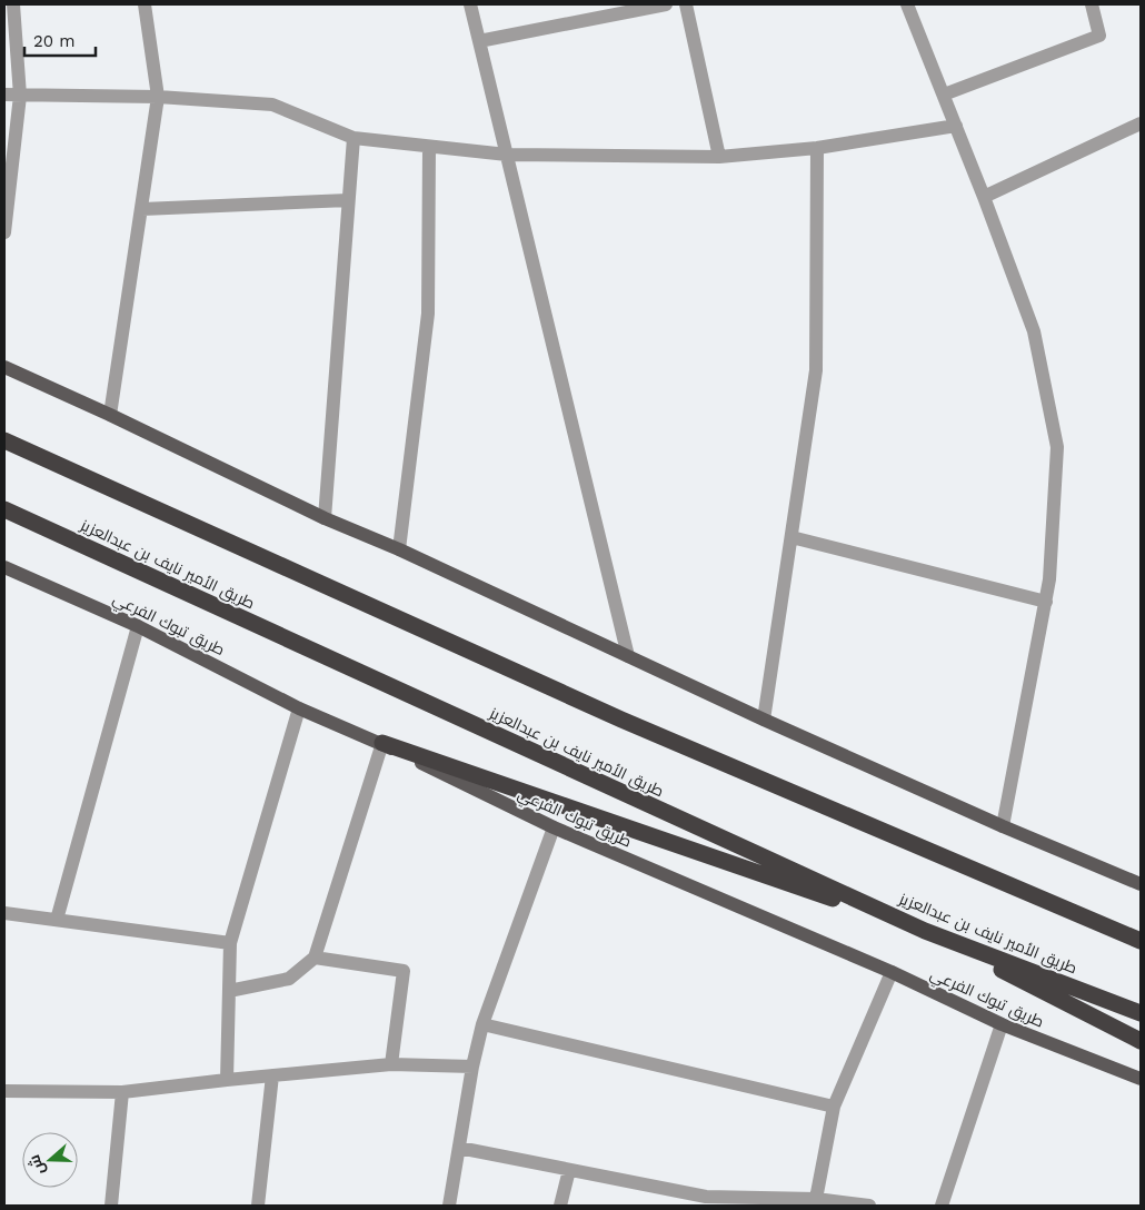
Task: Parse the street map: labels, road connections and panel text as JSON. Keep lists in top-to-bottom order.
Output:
{
  "streets": {
    "highway": ["طريق الأمير نايف بن عبدالعزيز"],
    "main road": ["طريق تبوك الفرعي"]
  },
  "scale_bar": "20 m",
  "north": "left"
}
